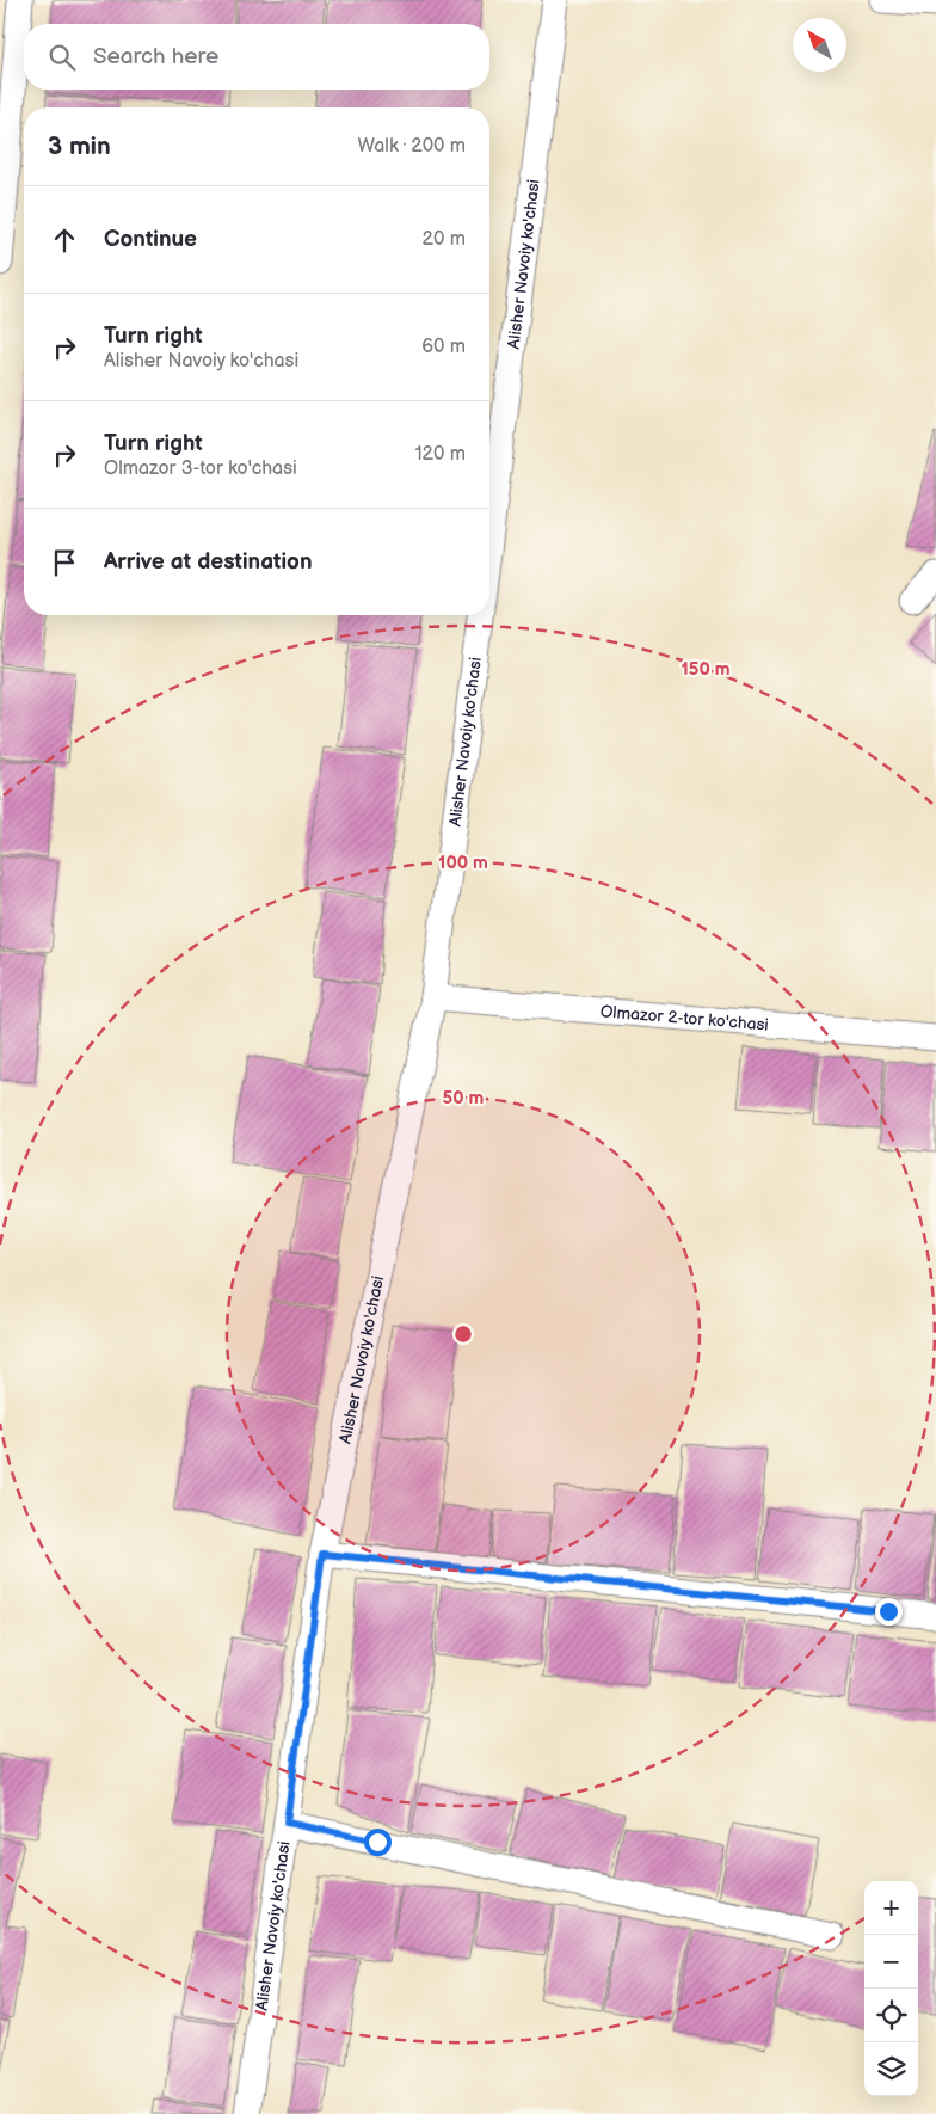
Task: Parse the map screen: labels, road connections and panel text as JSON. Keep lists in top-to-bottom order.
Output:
{
  "streets": {
    "street": ["Alisher Navoiy ko'chasi", "Olmazor 2-tor ko'chasi"]
  },
  "crossings": [
    ["Alisher Navoiy ko'chasi", "Olmazor 2-tor ko'chasi"]
  ],
  "north": "top left",
  "page": {
    "search": "Search here",
    "heading": ["3 min", "Walk · 200 m"],
    "list": [
      ["Continue", "20 m"],
      ["Turn right", "Alisher Navoiy ko'chasi", "60 m"],
      ["Turn right", "Olmazor 3-tor ko'chasi", "120 m"],
      "Arrive at destination"
    ],
    "map_buttons": ["+", "−"]
  },
  "rings": ["150 m", "100 m", "50 m"]
}
